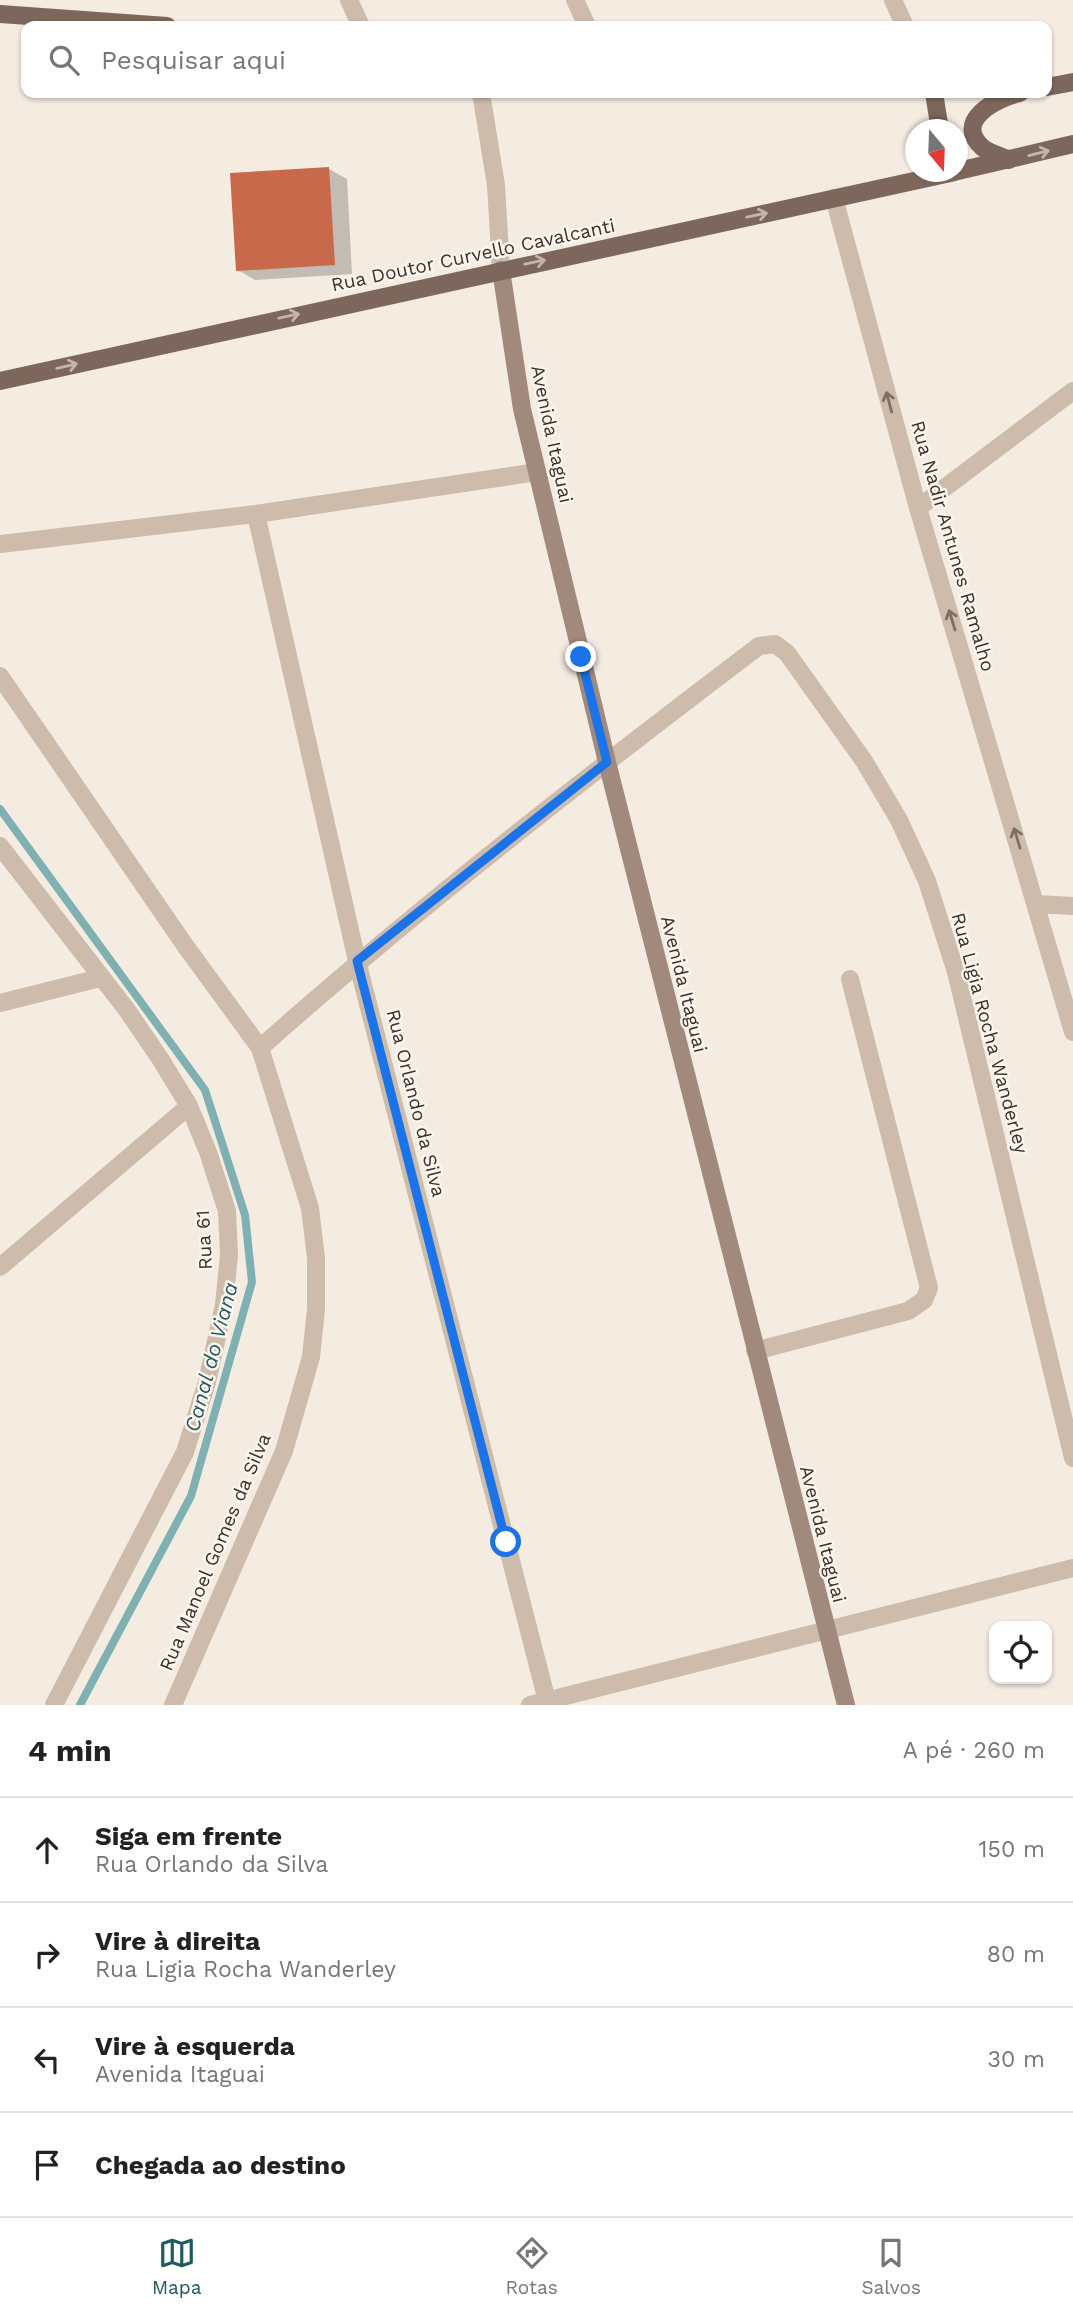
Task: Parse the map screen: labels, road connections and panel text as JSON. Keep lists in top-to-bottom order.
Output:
{
  "streets": {
    "main road": ["Rua Doutor Curvello Cavalcanti"],
    "street": [
      "Avenida Itaguai",
      "Rua Nadir Antunes Ramalho",
      "Rua Ligia Rocha Wanderley",
      "Rua Orlando da Silva",
      "Rua 61",
      "Rua Manoel Gomes da Silva"
    ]
  },
  "crossings": [
    ["Rua Doutor Curvello Cavalcanti", "Avenida Itaguai"],
    ["Rua Doutor Curvello Cavalcanti", "Rua Nadir Antunes Ramalho"],
    ["Avenida Itaguai", "Rua Ligia Rocha Wanderley"],
    ["Rua Ligia Rocha Wanderley", "Rua Orlando da Silva"],
    ["Rua Ligia Rocha Wanderley", "Rua Manoel Gomes da Silva"]
  ],
  "one_way": ["Rua Doutor Curvello Cavalcanti", "Rua Nadir Antunes Ramalho"],
  "water": ["Canal do Viana"],
  "north": "bottom",
  "page": {
    "search": "Pesquisar aqui",
    "heading": ["4 min", "A pé · 260 m"],
    "list": [
      ["Siga em frente", "Rua Orlando da Silva", "150 m"],
      ["Vire à direita", "Rua Ligia Rocha Wanderley", "80 m"],
      ["Vire à esquerda", "Avenida Itaguai", "30 m"],
      "Chegada ao destino"
    ],
    "nav": ["Mapa", "Rotas", "Salvos"]
  }
}
